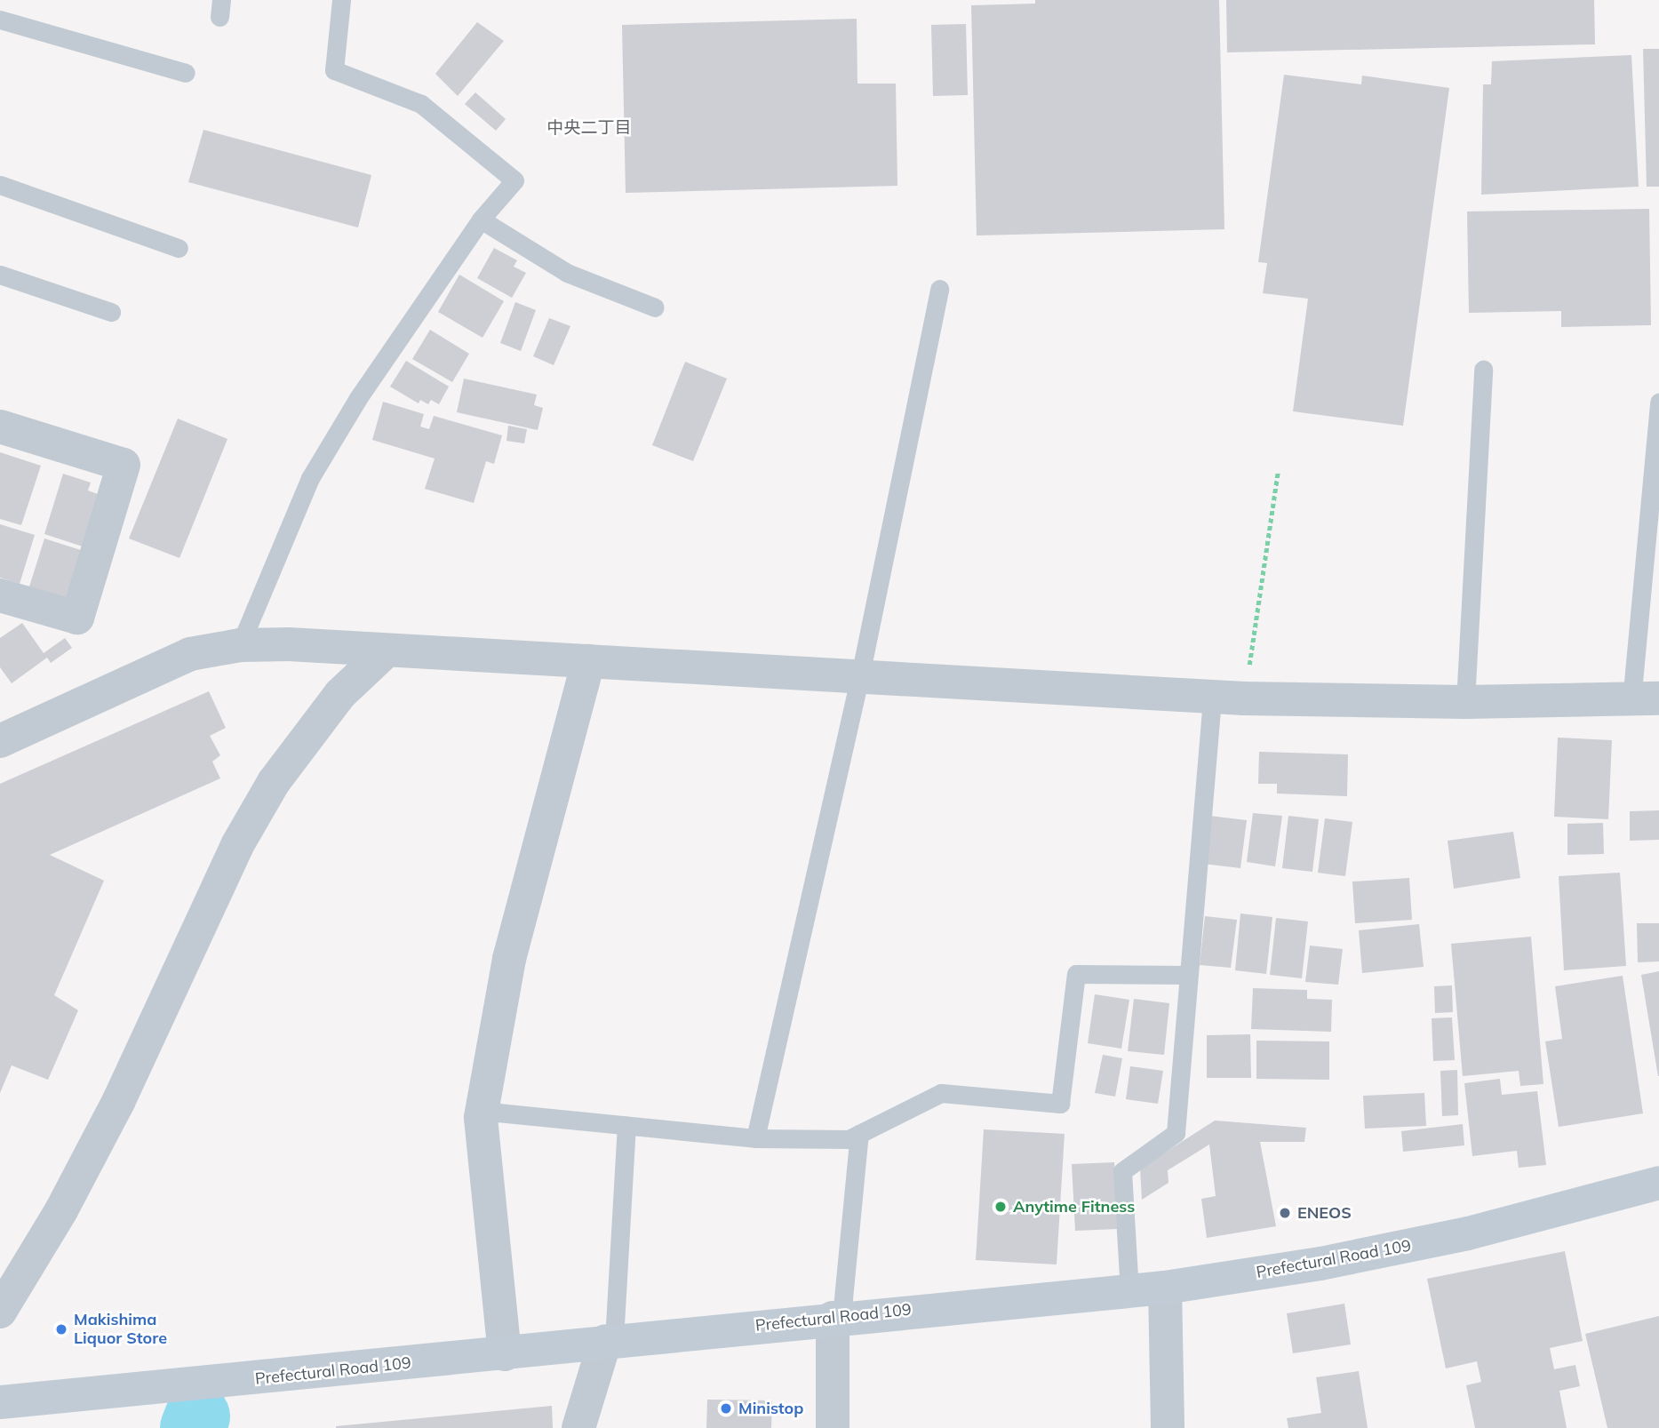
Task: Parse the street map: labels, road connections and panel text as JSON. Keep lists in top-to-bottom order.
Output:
{
  "streets": {
    "main road": ["Prefectural Road 109"]
  },
  "districts": ["中央二丁目"],
  "places": [
    "Anytime Fitness",
    "ENEOS",
    "Makishima Liquor Store",
    "Ministop"
  ]
}
